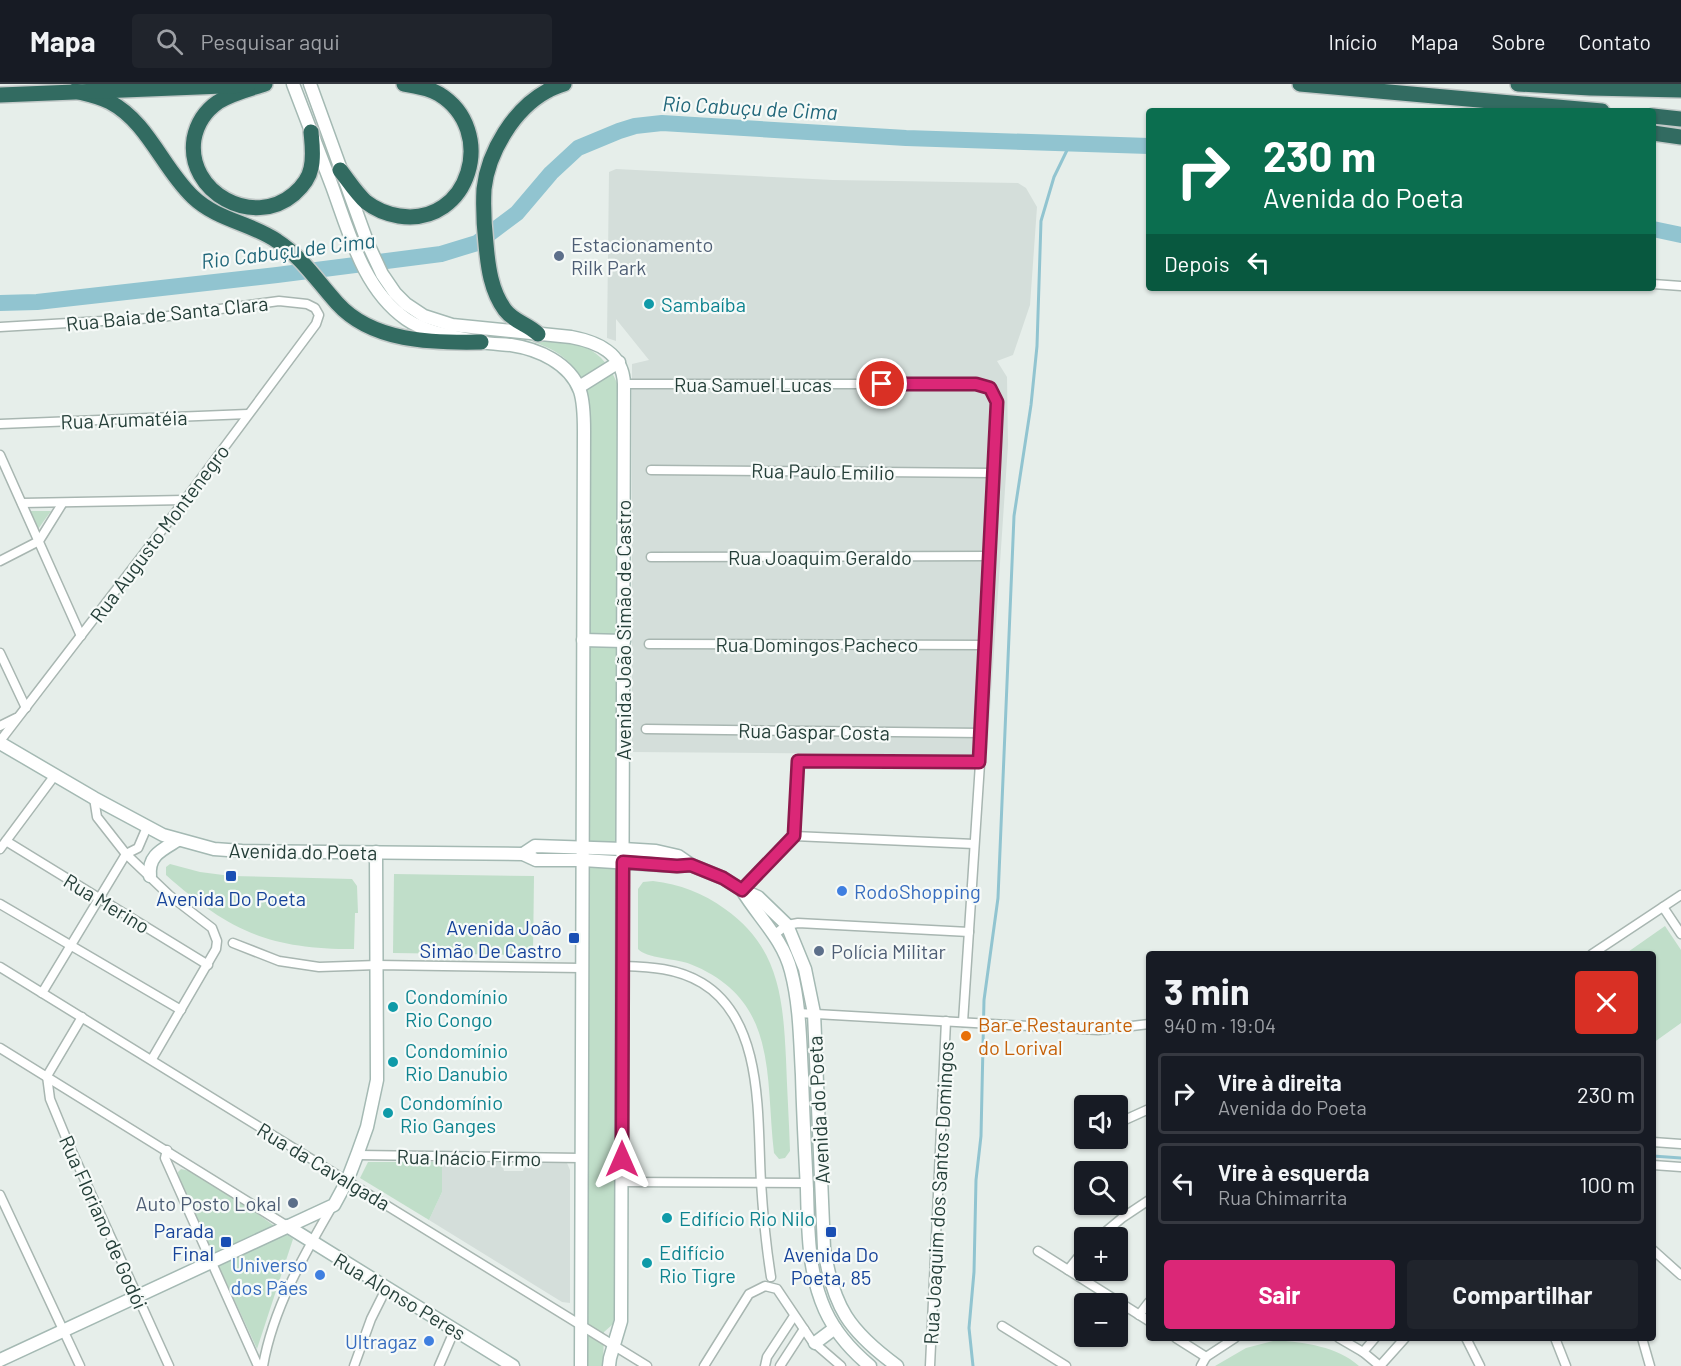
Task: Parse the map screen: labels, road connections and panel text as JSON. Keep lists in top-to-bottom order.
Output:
{
  "streets": {
    "main road": ["Avenida João Simão de Castro", "Avenida do Poeta", "Rua Alonso Peres"],
    "street": [
      "Rua Baia de Santa Clara",
      "Rua Samuel Lucas",
      "Rua Arumatéia",
      "Rua Paulo Emilio",
      "Rua Augusto Montenegro",
      "Rua Joaquim Geraldo",
      "Rua Domingos Pacheco",
      "Rua Gaspar Costa",
      "Rua Merino",
      "Rua Inácio Firmo",
      "Rua da Cavalgada",
      "Rua Joaquim dos Santos Domingos",
      "Rua Floriano de Godói"
    ]
  },
  "crossings": [
    ["Rua Baia de Santa Clara", "Rua Augusto Montenegro"],
    ["Rua Samuel Lucas", "Rua Paulo Emilio"],
    ["Rua Samuel Lucas", "Avenida João Simão de Castro"],
    ["Rua Arumatéia", "Rua Augusto Montenegro"],
    ["Rua Augusto Montenegro", "Avenida do Poeta"],
    ["Avenida João Simão de Castro", "Avenida do Poeta"],
    ["Avenida João Simão de Castro", "Rua Inácio Firmo"],
    ["Avenida João Simão de Castro", "Rua da Cavalgada"]
  ],
  "water": ["Rio Cabuçu de Cima"],
  "places": {
    "other": [
      "Estacionamento Rilk Park",
      "Sambaíba",
      "RodoShopping",
      "Polícia Militar",
      "Condomínio Rio Congo",
      "Bar e Restaurante do Lorival",
      "Condomínio Rio Danubio",
      "Condomínio Rio Ganges",
      "Auto Posto Lokal",
      "Edifício Rio Nilo",
      "Edifício Rio Tigre",
      "Universo dos Pães",
      "Ultragaz"
    ],
    "transit": [
      "Avenida Do Poeta",
      "Avenida João Simão De Castro",
      "Avenida Do Poeta, 85",
      "Parada Final"
    ]
  },
  "page": {
    "header": "Mapa",
    "search": "Pesquisar aqui",
    "nav": [
      "Início",
      "Mapa",
      "Sobre",
      "Contato"
    ],
    "turn": ["230 m", "Avenida do Poeta"],
    "then": "Depois",
    "heading": ["3 min", "940 m · 19:04"],
    "list": [
      {
        "name": "Vire à direita",
        "note": "Avenida do Poeta",
        "value": "230 m"
      },
      {
        "name": "Vire à esquerda",
        "note": "Rua Chimarrita",
        "value": "100 m"
      }
    ],
    "map_buttons": ["+", "−"],
    "buttons": ["Sair", "Compartilhar"]
  }
}
